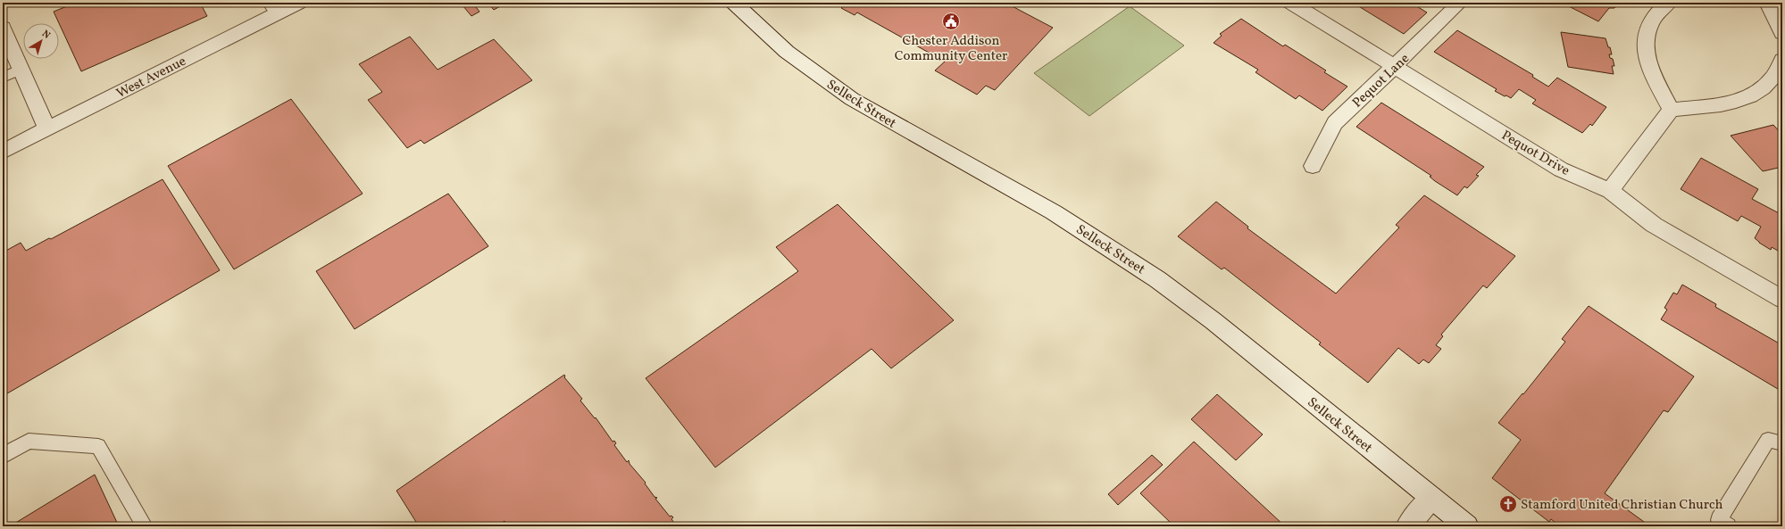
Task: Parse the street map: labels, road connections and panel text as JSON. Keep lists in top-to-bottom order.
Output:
{
  "streets": {
    "street": [
      "West Avenue",
      "Pequot Lane",
      "Selleck Street",
      "Pequot Drive"
    ]
  },
  "crossings": [
    ["Pequot Lane", "Pequot Drive"]
  ],
  "places": {
    "public building": ["Chester Addison Community Center"],
    "church": ["Stamford United Christian Church"]
  },
  "north": "top right"
}
